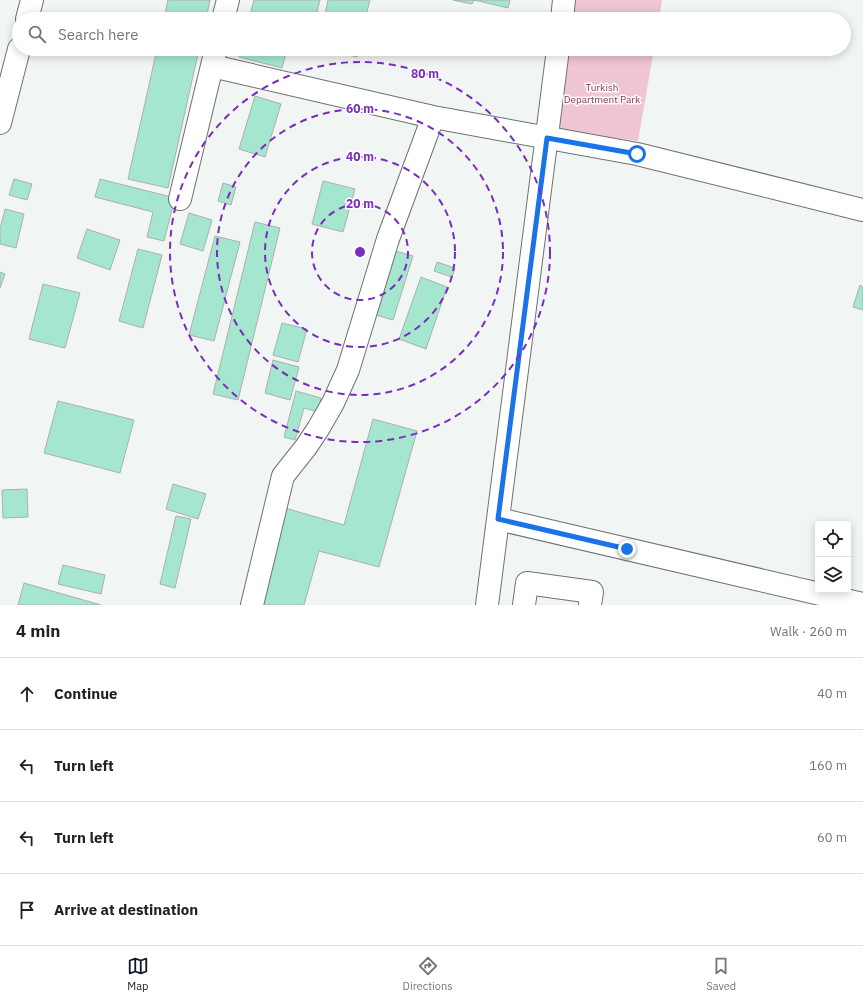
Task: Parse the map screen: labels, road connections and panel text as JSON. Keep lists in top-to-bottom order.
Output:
{
  "parks": ["Turkish Department Park"],
  "page": {
    "search": "Search here",
    "heading": ["4 min", "Walk · 260 m"],
    "list": [
      ["Continue", "40 m"],
      ["Turn left", "160 m"],
      ["Turn left", "60 m"],
      "Arrive at destination"
    ],
    "nav": ["Map", "Directions", "Saved"]
  },
  "rings": [
    "80 m",
    "60 m",
    "40 m",
    "20 m"
  ]
}
